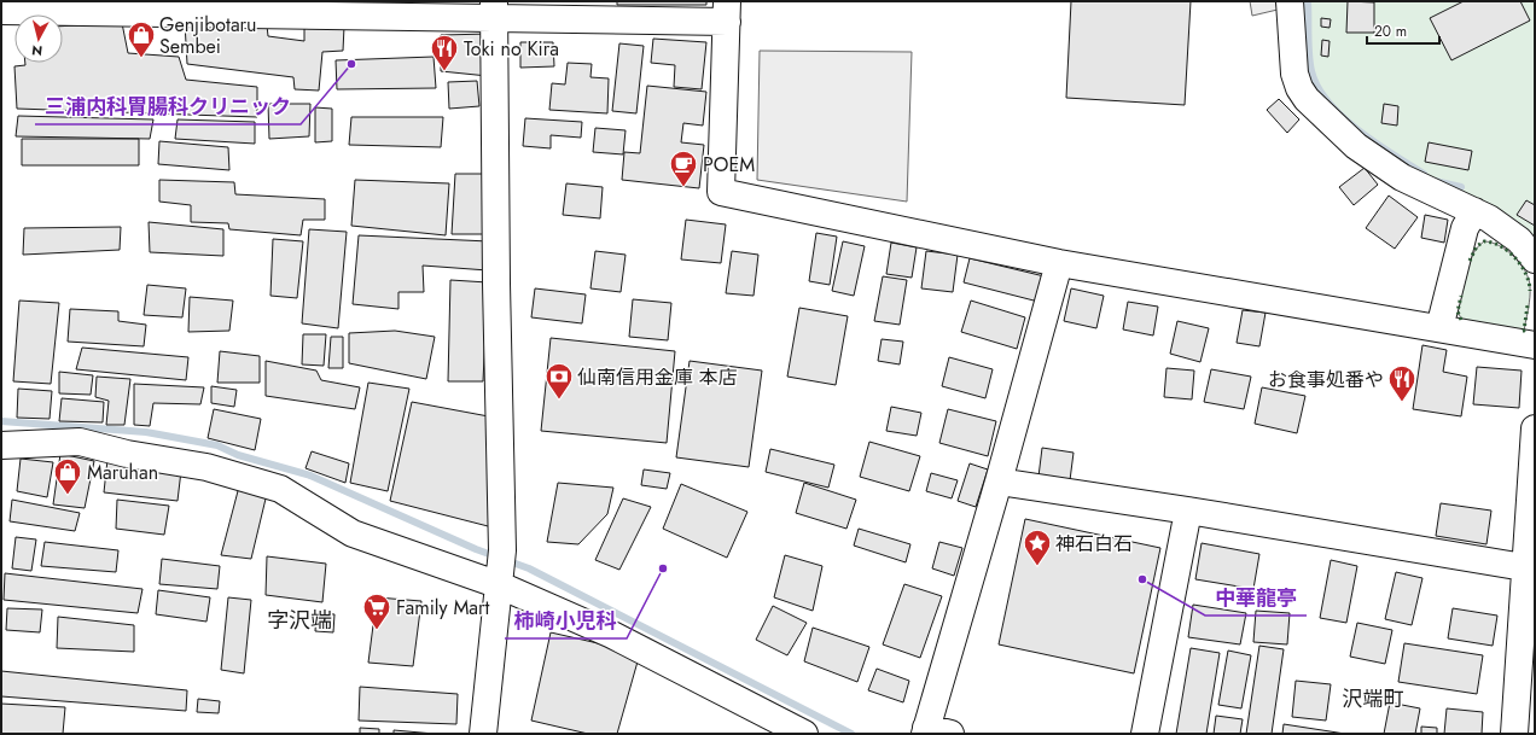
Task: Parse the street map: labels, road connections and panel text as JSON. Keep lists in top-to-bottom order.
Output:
{
  "districts": ["字沢端", "沢端町"],
  "places": {
    "shop": ["Genjibotaru Sembei", "Maruhan"],
    "other": ["三浦内科胃腸科クリニック", "柿崎小児科", "中華龍亭"],
    "restaurant": ["Toki no Kira", "お食事処番や"],
    "cafe": ["POEM"],
    "bank": ["仙南信用金庫 本店"],
    "place": ["神石白石"],
    "supermarket": ["Family Mart"]
  },
  "scale_bar": "20 m",
  "north": "bottom"
}
